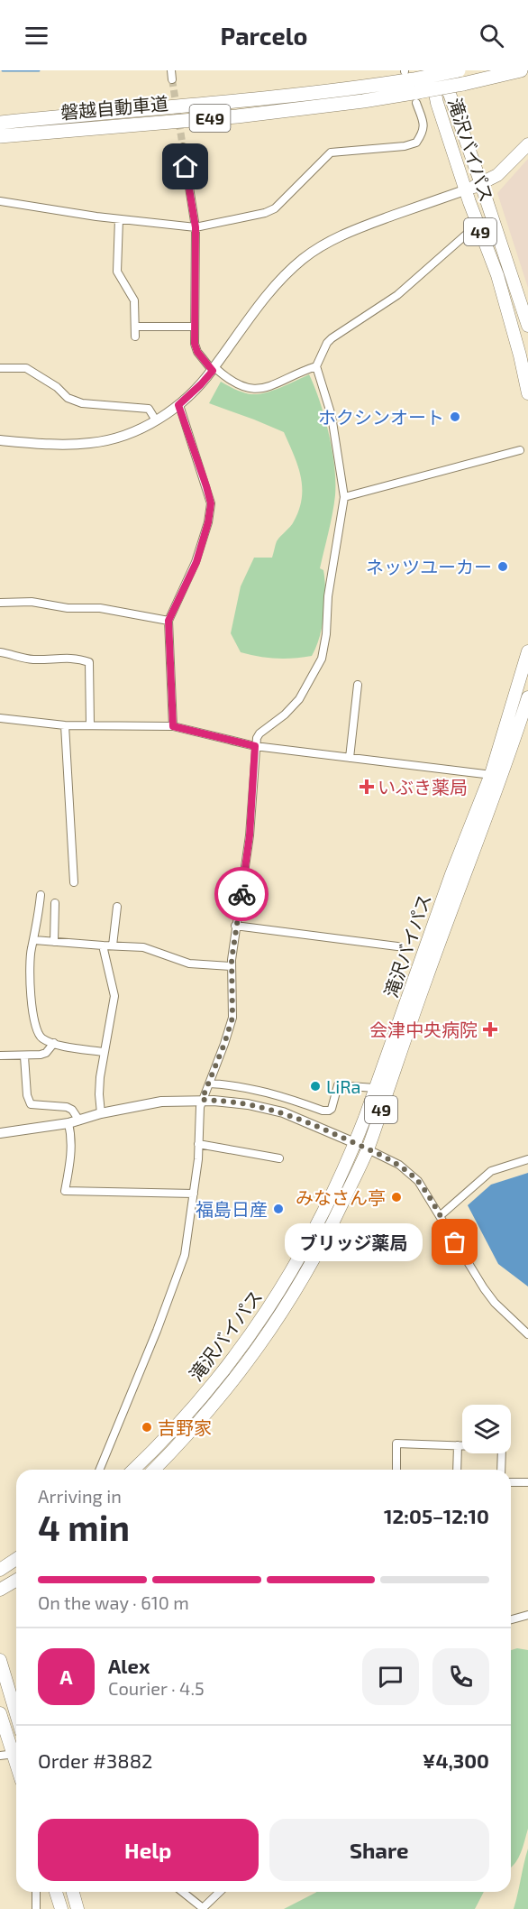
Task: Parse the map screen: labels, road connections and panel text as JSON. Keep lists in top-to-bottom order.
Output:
{
  "streets": {
    "highway": ["磐越自動車道", "E49"],
    "main road": ["滝沢バイパス", "49"]
  },
  "places": {
    "other": [
      "ホクシンオート",
      "ネッツユーカー",
      "LiRa",
      "みなさん亭",
      "福島日産",
      "ブリッジ薬局",
      "吉野家"
    ],
    "health": ["いぶき薬局", "会津中央病院"]
  },
  "page": {
    "header": "Parcelo",
    "bubble": "ブリッジ薬局",
    "heading": ["4 min", "Arriving in", "12:05–12:10"],
    "panel": [
      "Alex",
      "Courier · 4.5",
      "Order #3882",
      "¥4,300"
    ],
    "bar": "On the way · 610 m",
    "round": "A",
    "buttons": ["Help", "Share"]
  }
}
